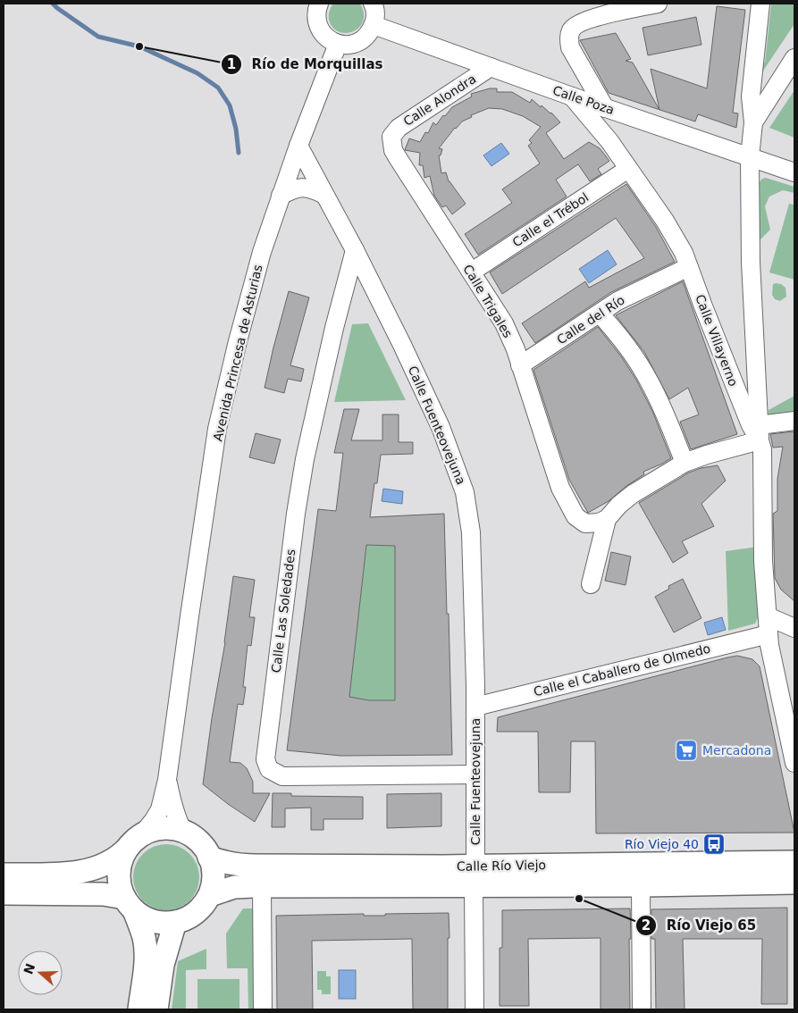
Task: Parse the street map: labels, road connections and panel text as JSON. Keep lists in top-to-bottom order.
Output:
{
  "streets": {
    "main road": ["Calle Río Viejo"],
    "street": [
      "Calle Alondra",
      "Calle Poza",
      "Calle el Trébol",
      "Calle Trigales",
      "Calle del Río",
      "Calle Villayerno",
      "Avenida Princesa de Asturias",
      "Calle Fuenteovejuna",
      "Calle Las Soledades",
      "Calle el Caballero de Olmedo"
    ]
  },
  "crossings": [
    ["Calle Alondra", "Calle Poza"],
    ["Calle Alondra", "Calle Trigales"],
    ["Calle Poza", "Calle Villayerno"],
    ["Calle el Trébol", "Calle Trigales"],
    ["Calle el Trébol", "Calle Villayerno"],
    ["Calle Trigales", "Calle del Río"],
    ["Calle del Río", "Calle Villayerno"],
    ["Calle Villayerno", "Calle el Caballero de Olmedo"],
    ["Avenida Princesa de Asturias", "Calle Fuenteovejuna"],
    ["Avenida Princesa de Asturias", "Calle Río Viejo"],
    ["Calle Fuenteovejuna", "Calle Las Soledades"],
    ["Calle Fuenteovejuna", "Calle el Caballero de Olmedo"],
    ["Calle Fuenteovejuna", "Calle Río Viejo"]
  ],
  "places": {
    "other": ["Río de Morquillas", "Río Viejo 65"],
    "supermarket": ["Mercadona"],
    "bus stop": ["Río Viejo 40"]
  },
  "north": "left"
}
